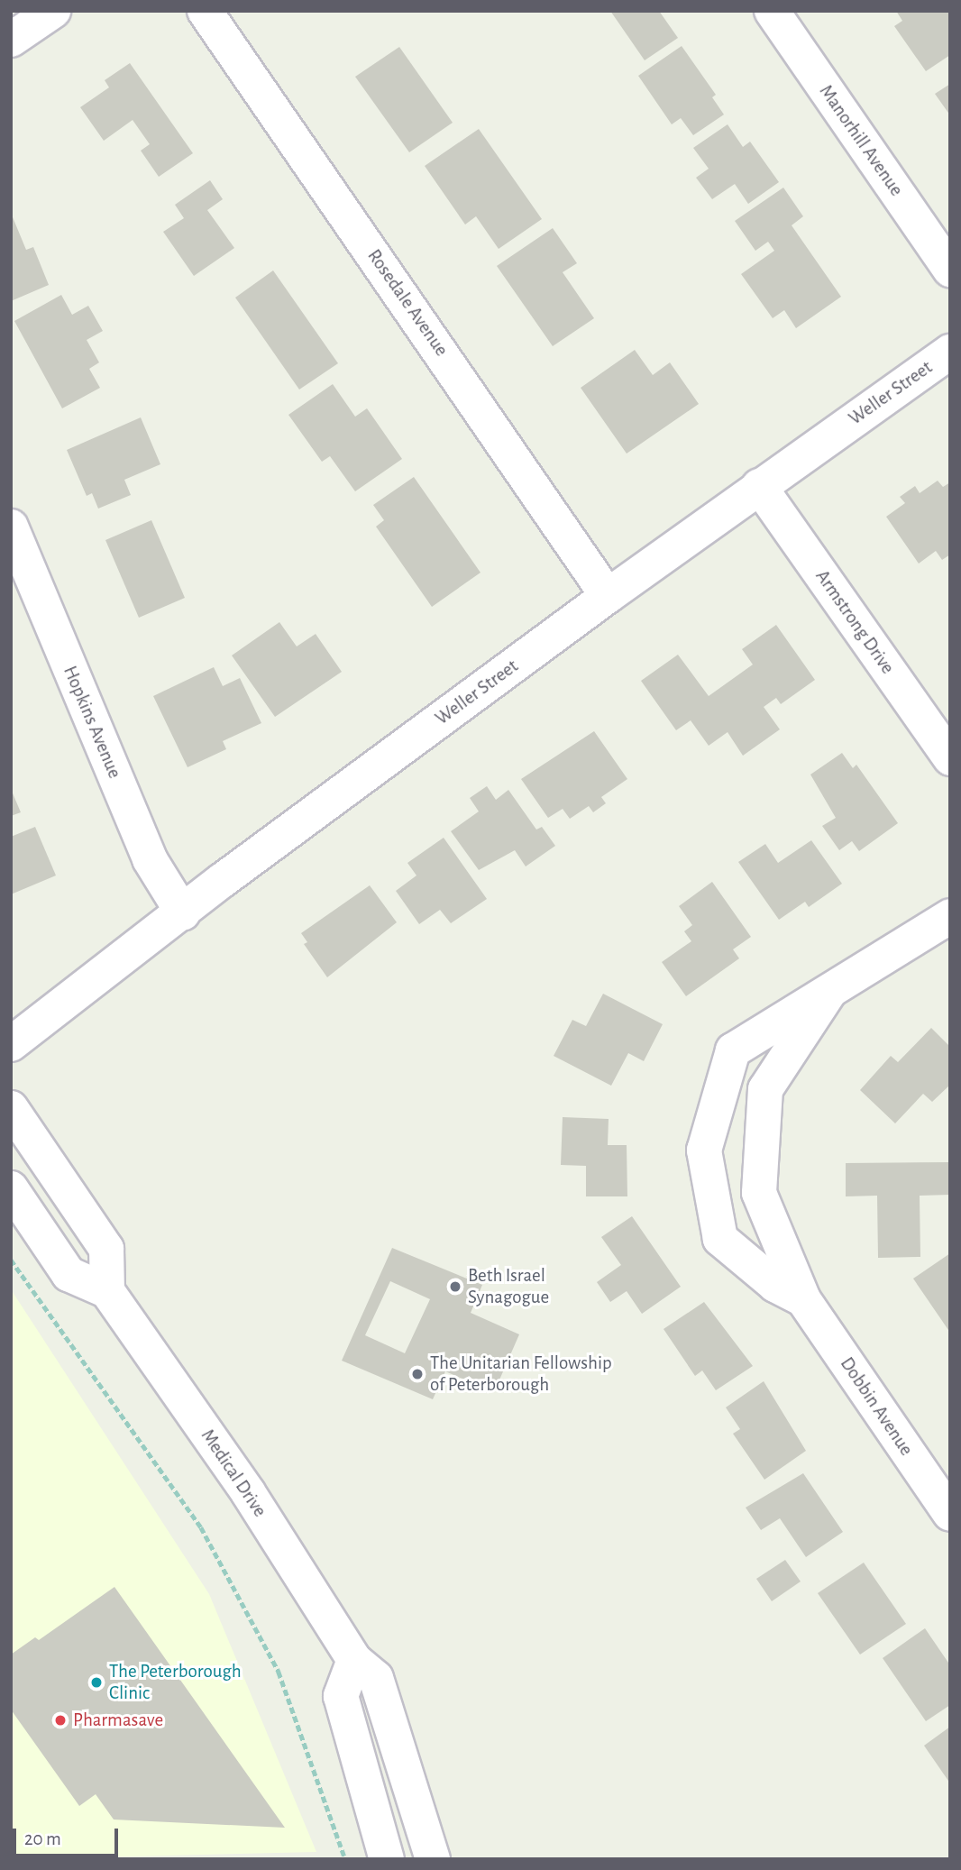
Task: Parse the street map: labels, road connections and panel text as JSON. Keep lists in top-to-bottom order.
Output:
{
  "streets": {
    "street": [
      "Manorhill Avenue",
      "Rosedale Avenue",
      "Weller Street",
      "Armstrong Drive",
      "Hopkins Avenue",
      "Dobbin Avenue",
      "Medical Drive"
    ]
  },
  "crossings": [
    ["Rosedale Avenue", "Weller Street"],
    ["Weller Street", "Armstrong Drive"],
    ["Weller Street", "Hopkins Avenue"]
  ],
  "places": [
    "Beth Israel Synagogue",
    "The Unitarian Fellowship of Peterborough",
    "The Peterborough Clinic",
    "Pharmasave"
  ],
  "scale_bar": "20 m"
}
